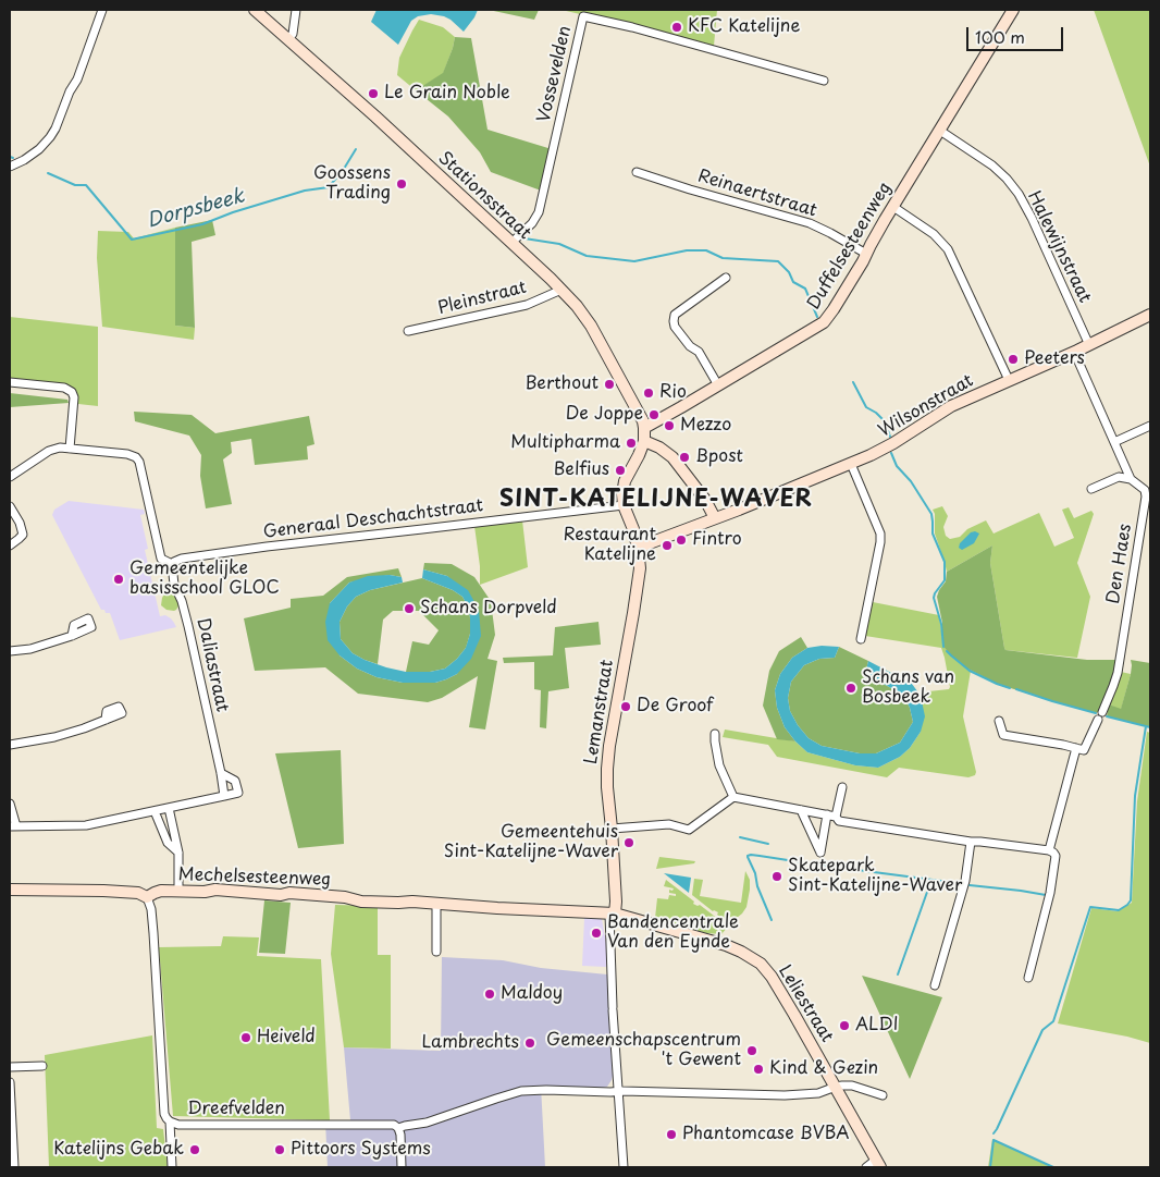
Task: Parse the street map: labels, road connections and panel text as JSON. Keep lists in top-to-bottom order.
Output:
{
  "streets": {
    "street": [
      "Vossevelden",
      "Reinaertstraat",
      "Stationsstraat",
      "Duffelsesteenweg",
      "Halewijnstraat",
      "Pleinstraat",
      "Wilsonstraat",
      "Generaal Deschachtstraat",
      "Den Haes",
      "Daliastraat",
      "Lemanstraat",
      "Mechelsesteenweg",
      "Leliestraat",
      "Dreefvelden"
    ]
  },
  "crossings": [
    ["Vossevelden", "Stationsstraat"],
    ["Reinaertstraat", "Duffelsesteenweg"],
    ["Stationsstraat", "Duffelsesteenweg"],
    ["Stationsstraat", "Pleinstraat"],
    ["Duffelsesteenweg", "Halewijnstraat"],
    ["Halewijnstraat", "Wilsonstraat"],
    ["Wilsonstraat", "Den Haes"],
    ["Wilsonstraat", "Lemanstraat"],
    ["Generaal Deschachtstraat", "Daliastraat"],
    ["Generaal Deschachtstraat", "Lemanstraat"],
    ["Lemanstraat", "Mechelsesteenweg"],
    ["Lemanstraat", "Leliestraat"],
    ["Mechelsesteenweg", "Leliestraat"],
    ["Mechelsesteenweg", "Dreefvelden"],
    ["Leliestraat", "Dreefvelden"]
  ],
  "districts": ["SINT-KATELIJNE-WAVER"],
  "water": ["Dorpsbeek"],
  "places": [
    "KFC Katelijne",
    "Le Grain Noble",
    "Goossens Trading",
    "Peeters",
    "Berthout",
    "Rio",
    "De Joppe",
    "Mezzo",
    "Multipharma",
    "Bpost",
    "Belfius",
    "Fintro",
    "Restaurant Katelijne",
    "Gemeentelijke basisschool GLOC",
    "Schans Dorpveld",
    "Schans van Bosbeek",
    "De Groof",
    "Gemeentehuis Sint-Katelijne-Waver",
    "Skatepark Sint-Katelijne-Waver",
    "Bandencentrale Van den Eynde",
    "Maldoy",
    "ALDI",
    "Heiveld",
    "Lambrechts",
    "Gemeenschapscentrum 't Gewent",
    "Kind & Gezin",
    "Phantomcase BVBA",
    "Katelijns Gebak",
    "Pittoors Systems"
  ],
  "scale_bar": "100 m"
}
